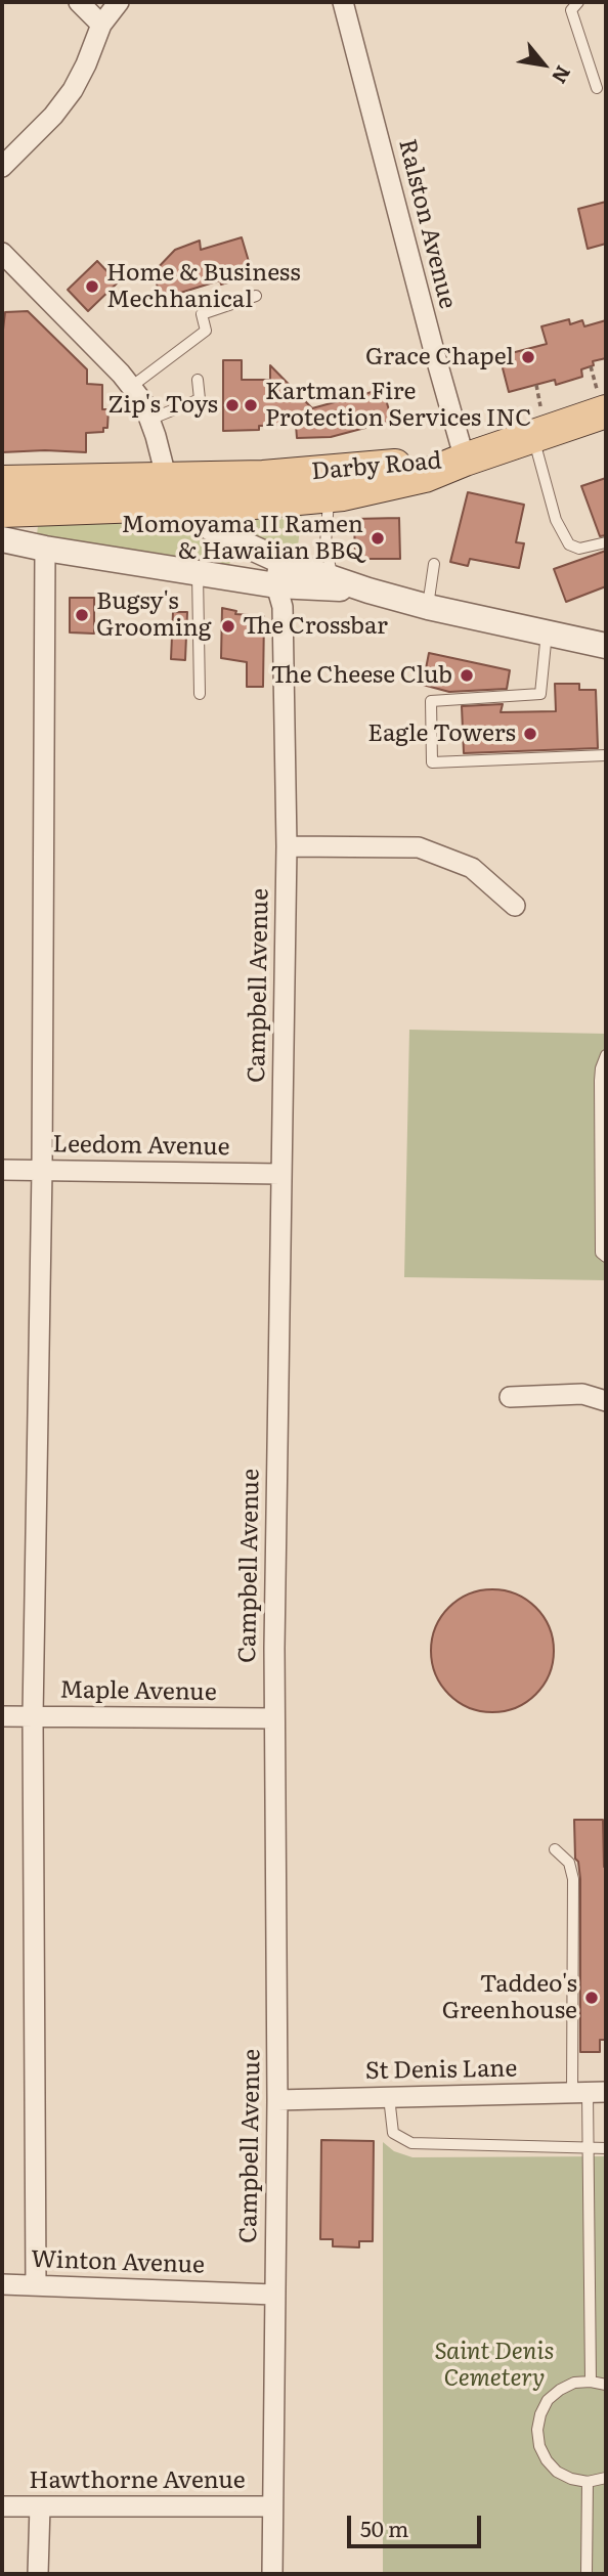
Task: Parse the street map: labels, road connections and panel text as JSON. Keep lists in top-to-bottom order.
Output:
{
  "streets": {
    "main road": ["Darby Road"],
    "street": [
      "Ralston Avenue",
      "Campbell Avenue",
      "Leedom Avenue",
      "Maple Avenue",
      "St Denis Lane",
      "Winton Avenue",
      "Hawthorne Avenue"
    ]
  },
  "crossings": [
    ["Ralston Avenue", "Darby Road"],
    ["Darby Road", "Campbell Avenue"],
    ["Campbell Avenue", "Leedom Avenue"],
    ["Campbell Avenue", "Maple Avenue"],
    ["Campbell Avenue", "St Denis Lane"],
    ["Campbell Avenue", "Winton Avenue"],
    ["Campbell Avenue", "Hawthorne Avenue"]
  ],
  "parks": ["Saint Denis Cemetery"],
  "places": [
    "Home & Business Mechhanical",
    "Grace Chapel",
    "Zip's Toys",
    "Kartman Fire Protection Services INC",
    "Momoyama II Ramen & Hawaiian BBQ",
    "Bugsy's Grooming",
    "The Crossbar",
    "The Cheese Club",
    "Eagle Towers",
    "Taddeo's Greenhouse"
  ],
  "scale_bar": "50 m",
  "north": "bottom right"
}
